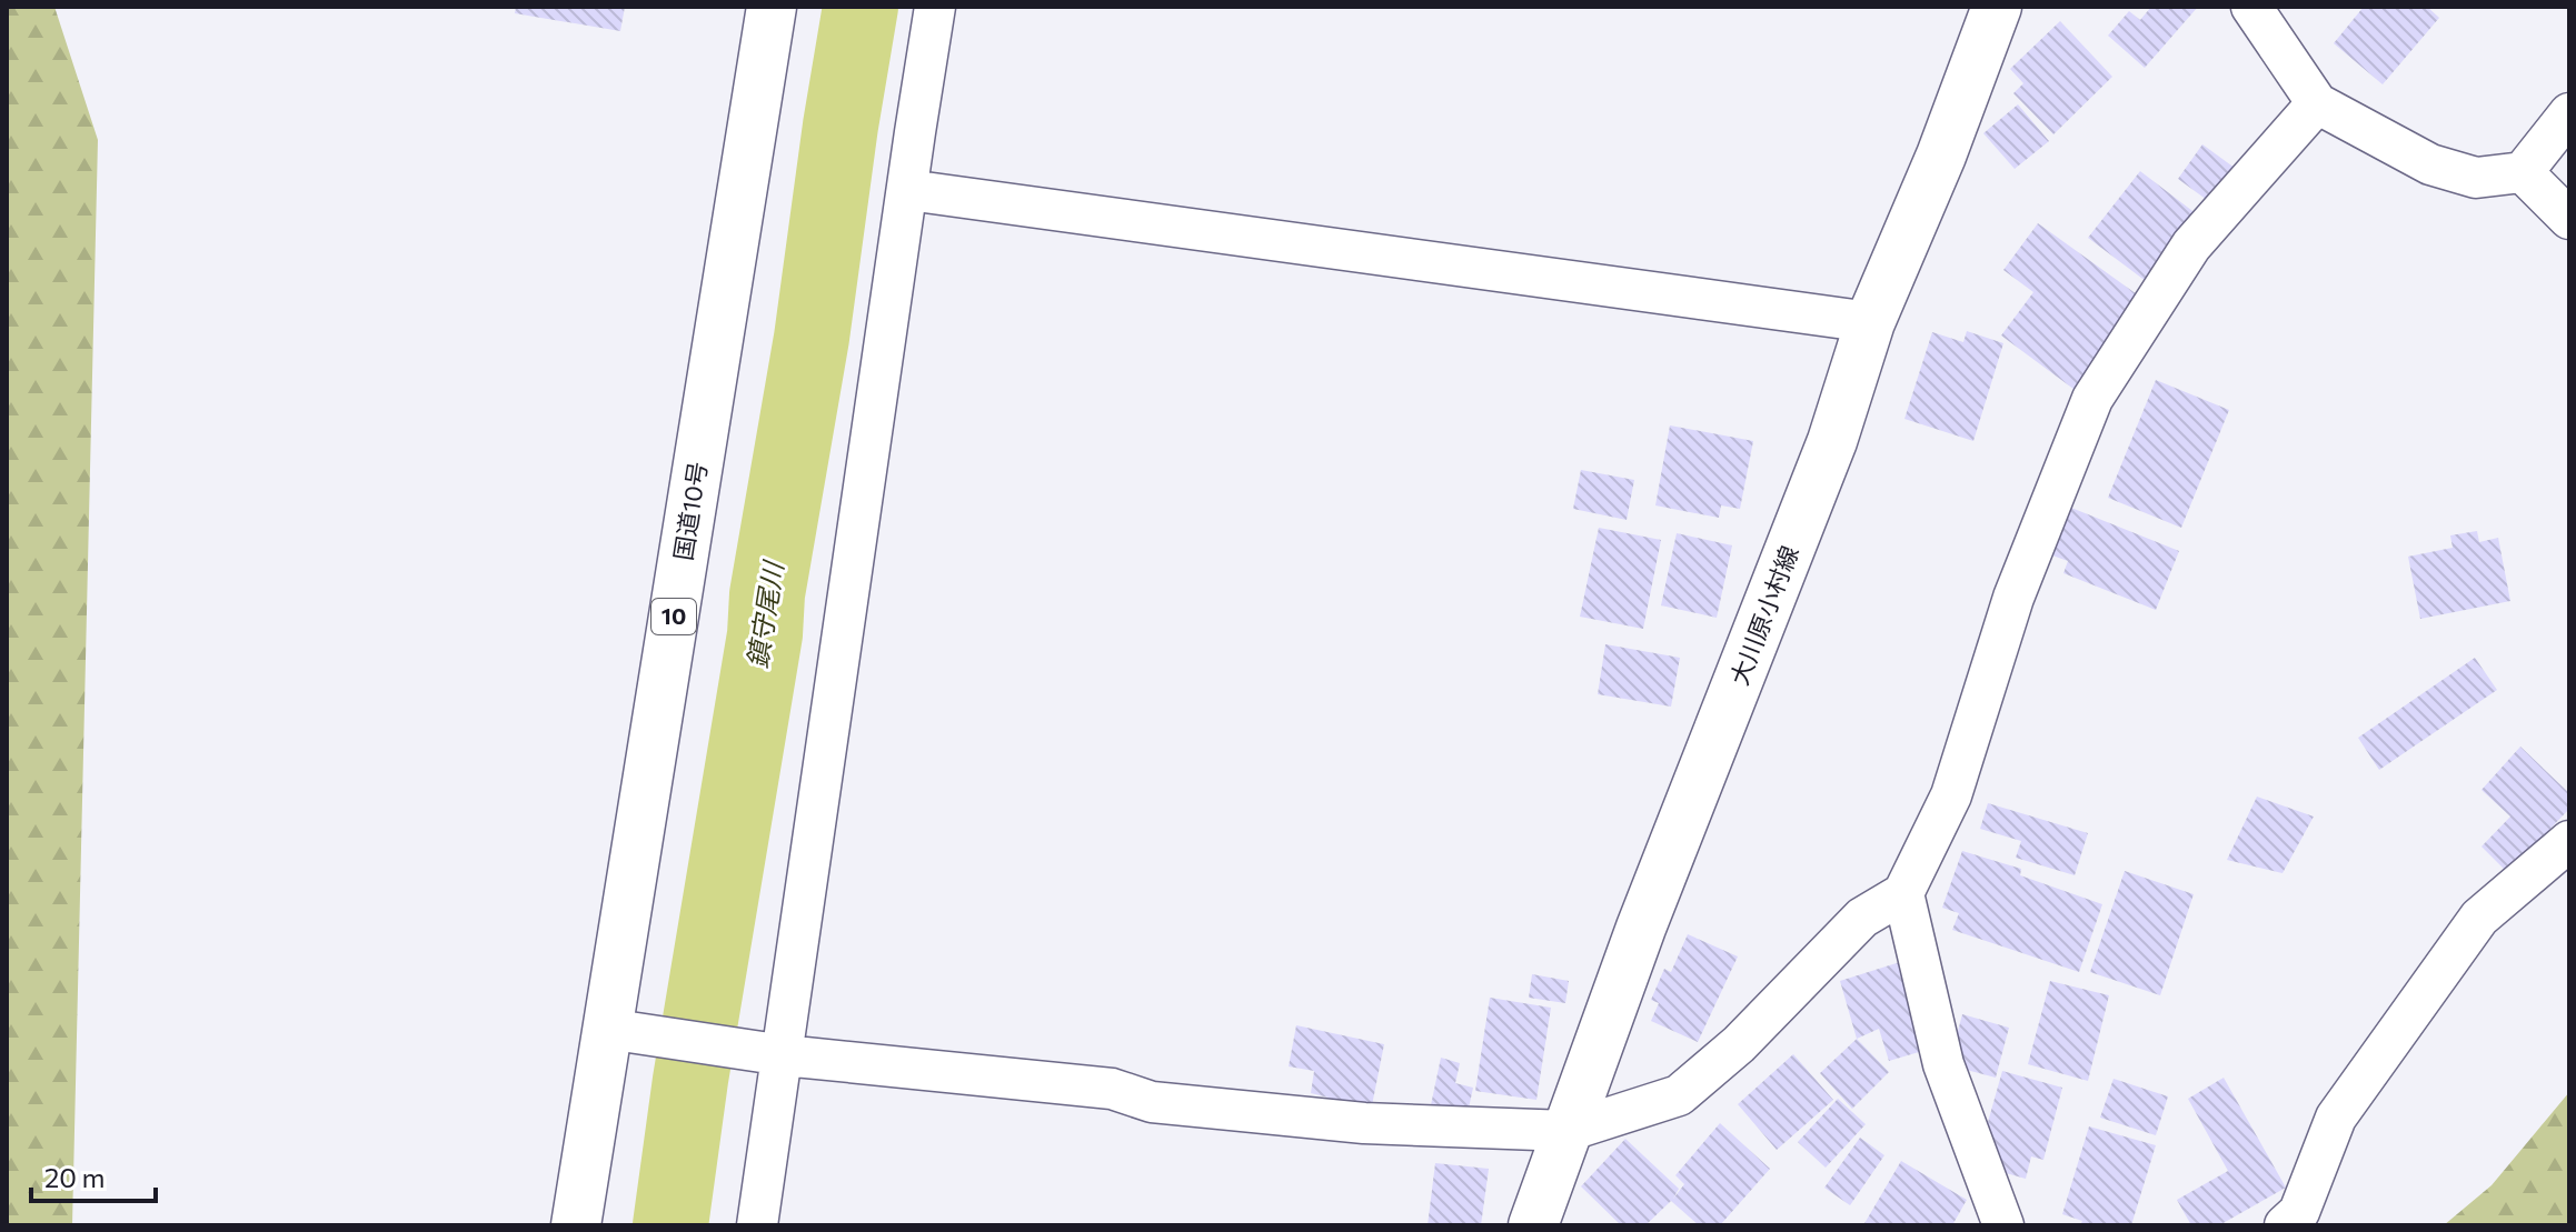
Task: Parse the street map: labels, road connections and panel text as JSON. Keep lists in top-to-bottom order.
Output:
{
  "streets": {
    "main road": ["国道10号", "大川原小村線", "10"]
  },
  "water": ["鎮守尾川"],
  "scale_bar": "20 m"
}
